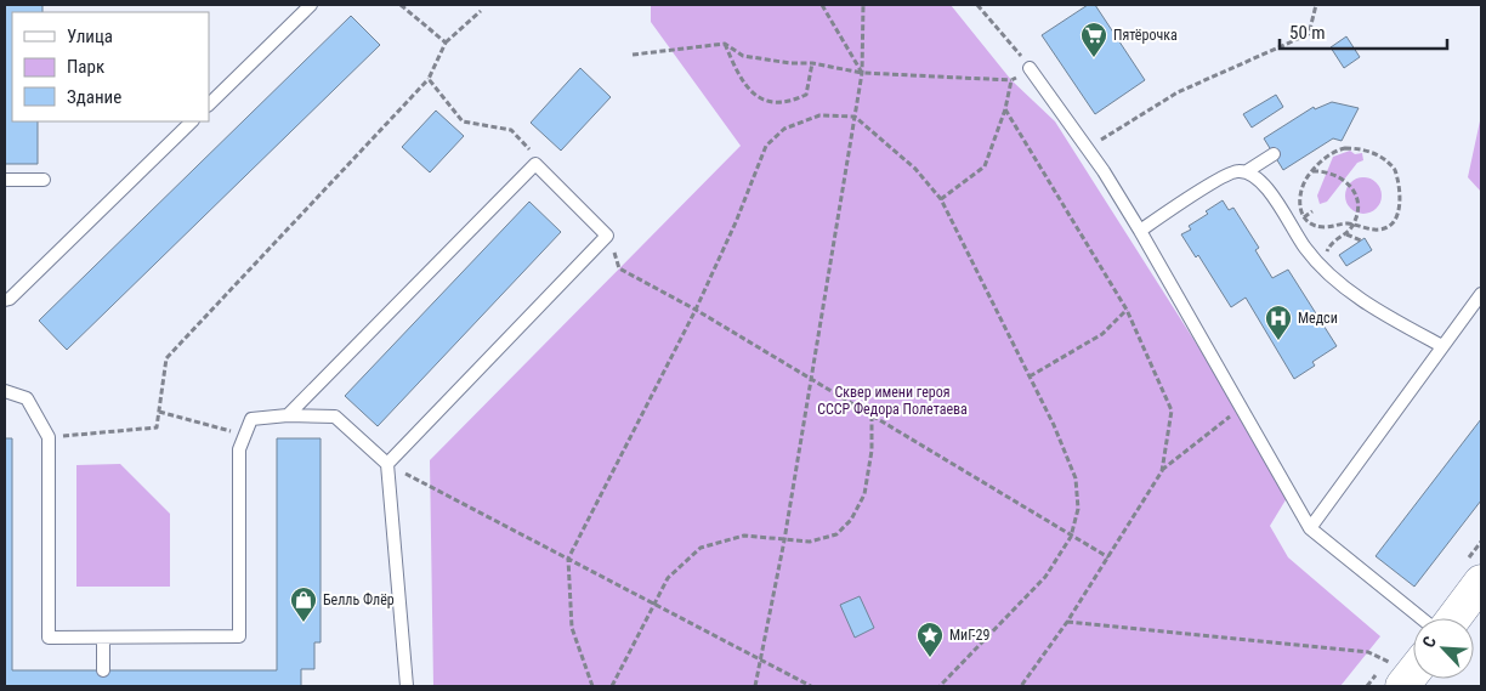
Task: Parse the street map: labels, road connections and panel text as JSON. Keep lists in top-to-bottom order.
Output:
{
  "parks": ["Сквер имени героя СССР Федора Полетаева"],
  "places": {
    "supermarket": ["Пятёрочка"],
    "hospital": ["Медси"],
    "shop": ["Белль Флёр"],
    "place": ["МиГ-29"]
  },
  "legend": ["Улица", "Парк", "Здание"],
  "scale_bar": "50 m",
  "north": "top left"
}
